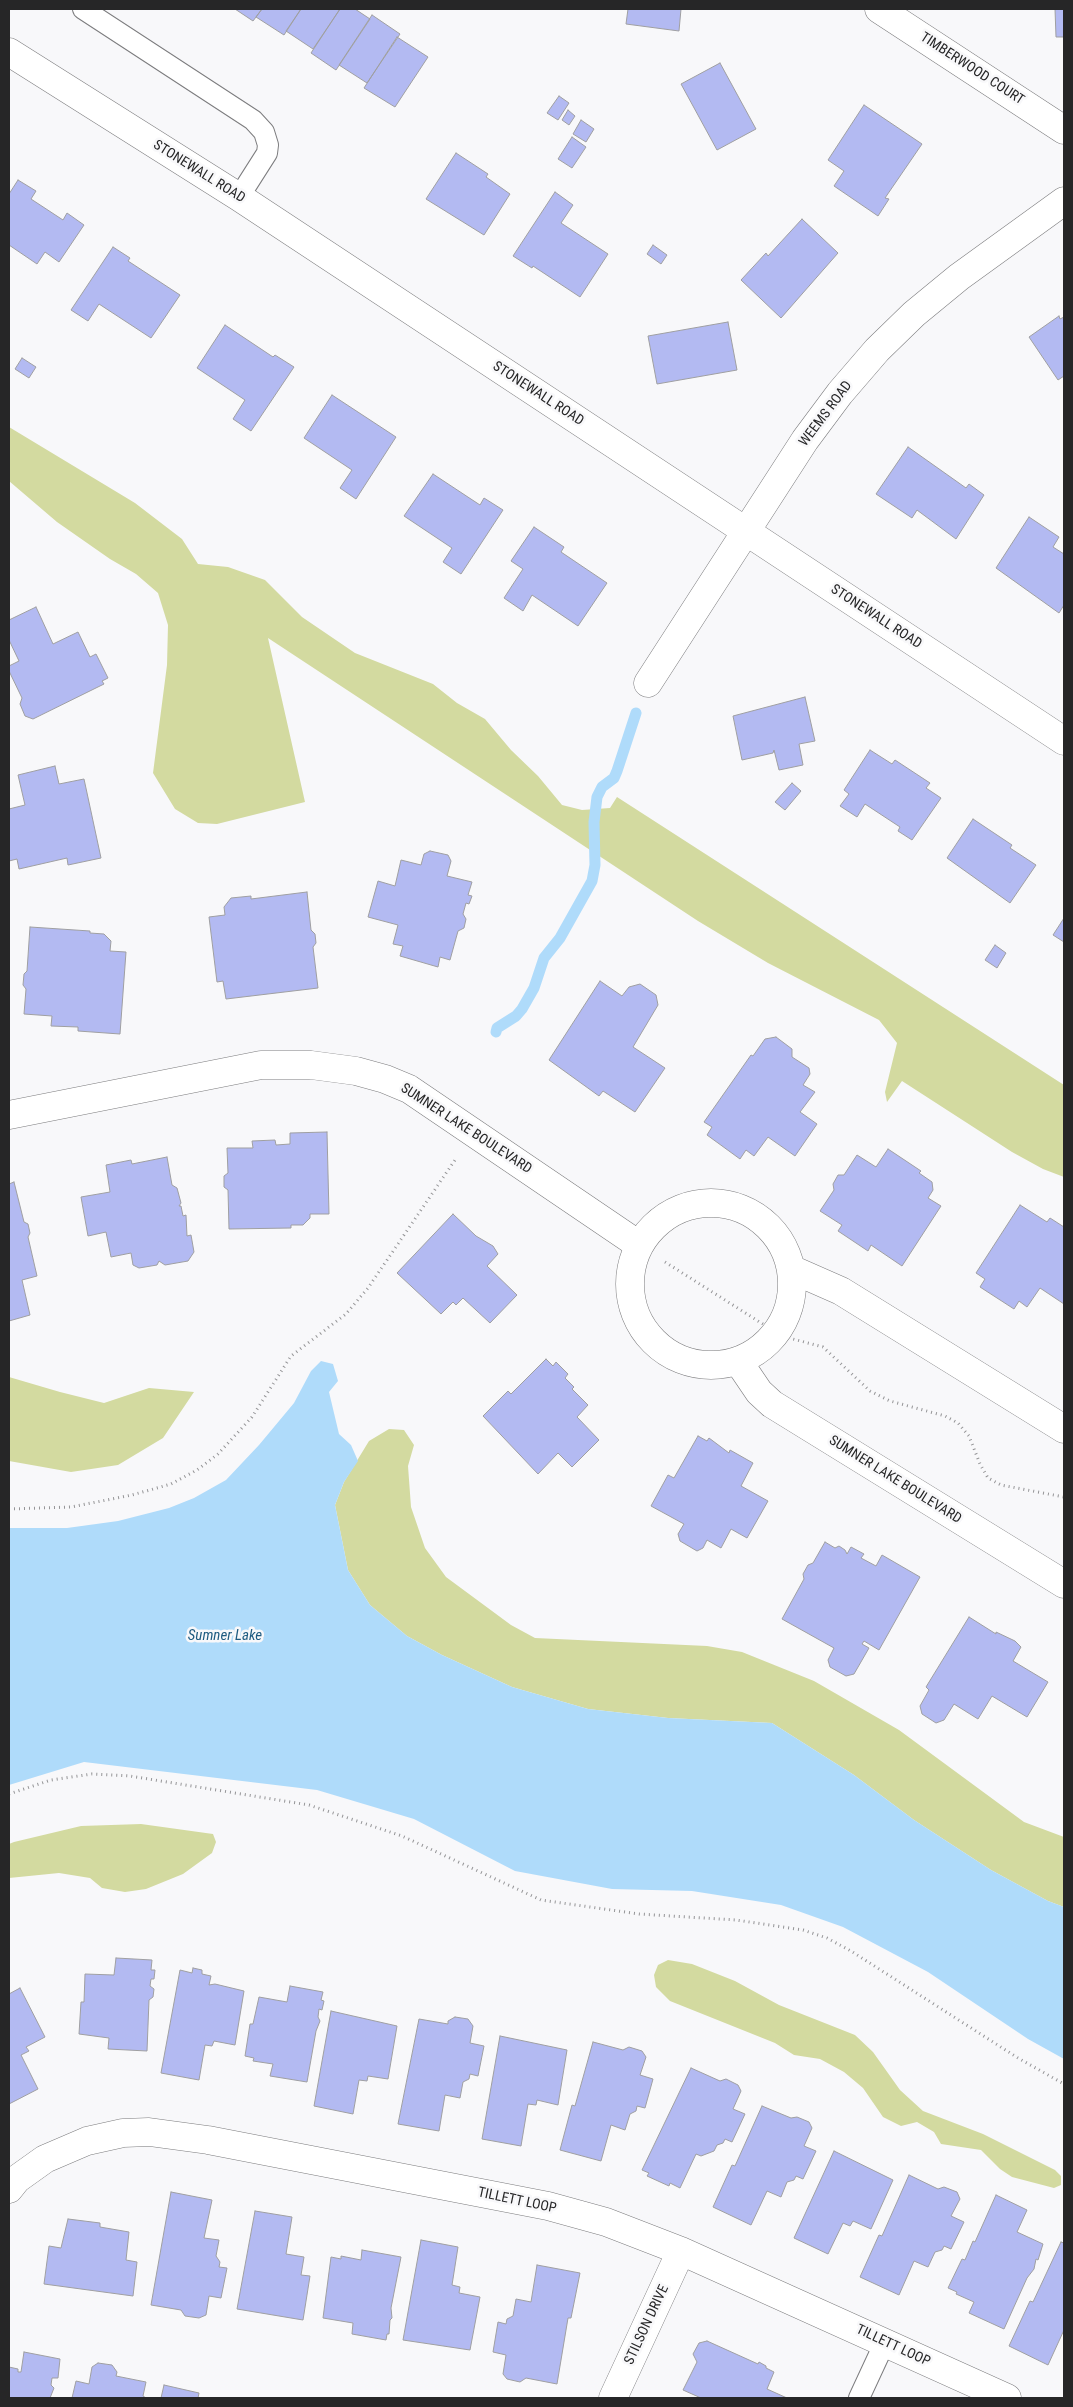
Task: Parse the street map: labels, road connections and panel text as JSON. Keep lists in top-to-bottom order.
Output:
{
  "streets": {
    "street": [
      "TIMBERWOOD COURT",
      "STONEWALL ROAD",
      "WEEMS ROAD",
      "SUMNER LAKE BOULEVARD",
      "TILLETT LOOP",
      "STILSON DRIVE"
    ]
  },
  "crossings": [
    ["STONEWALL ROAD", "WEEMS ROAD"],
    ["TILLETT LOOP", "STILSON DRIVE"]
  ],
  "water": ["Sumner Lake"]
}
